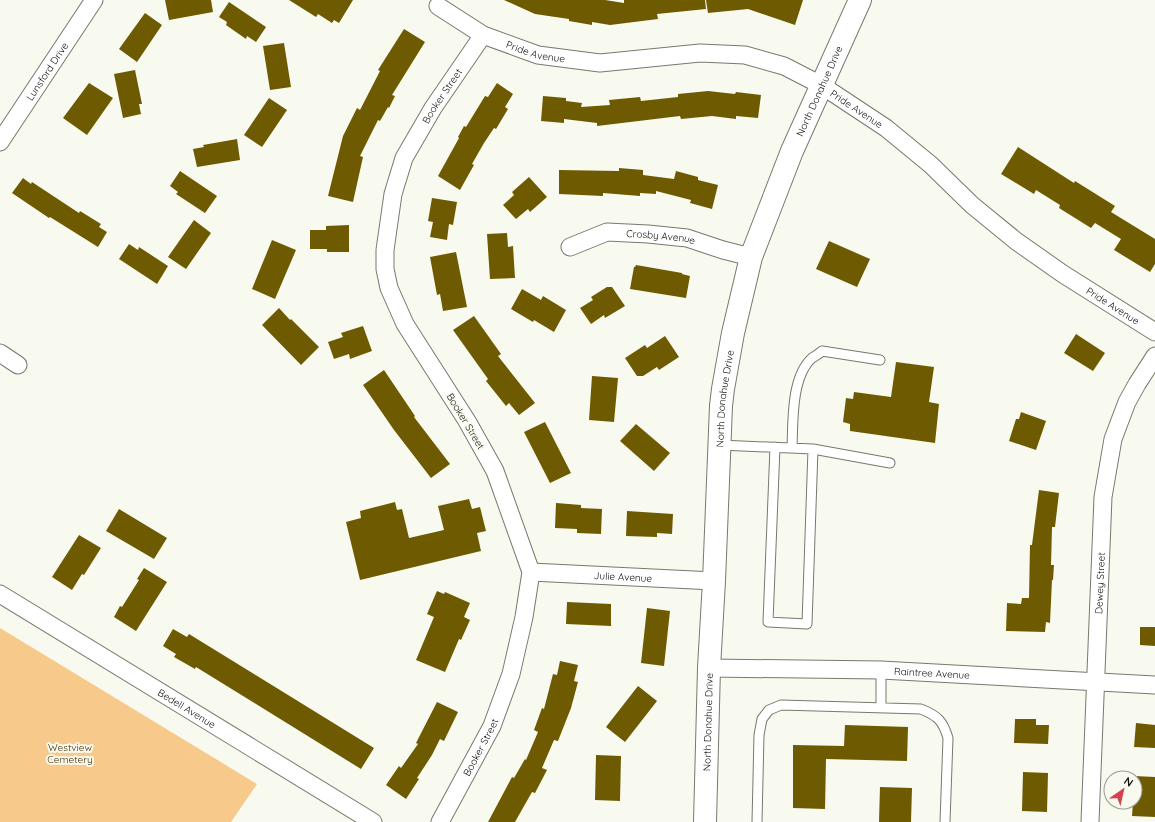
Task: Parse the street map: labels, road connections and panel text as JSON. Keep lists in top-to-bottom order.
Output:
{
  "streets": {
    "street": [
      "Pride Avenue",
      "Lunsford Drive",
      "North Donahue Drive",
      "Booker Street",
      "Crosby Avenue",
      "Julie Avenue",
      "Dewey Street",
      "Raintree Avenue",
      "Bedell Avenue"
    ]
  },
  "crossings": [
    ["Pride Avenue", "North Donahue Drive"],
    ["Pride Avenue", "Booker Street"],
    ["North Donahue Drive", "Crosby Avenue"],
    ["North Donahue Drive", "Julie Avenue"],
    ["North Donahue Drive", "Raintree Avenue"],
    ["Booker Street", "Julie Avenue"],
    ["Dewey Street", "Raintree Avenue"]
  ],
  "parks": ["Westview Cemetery"],
  "north": "top right"
}
